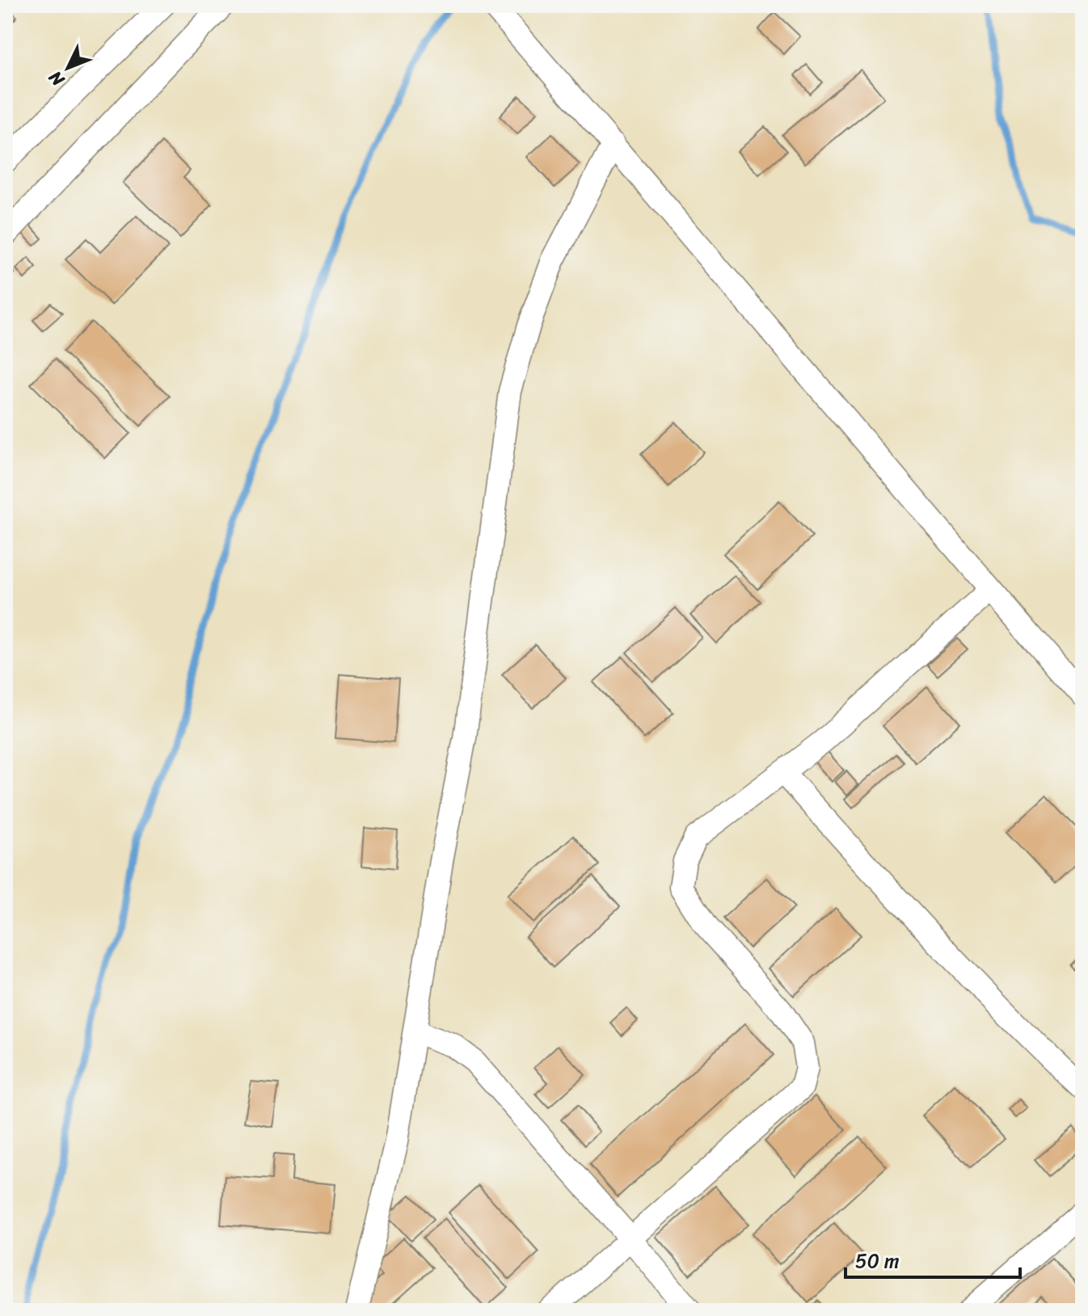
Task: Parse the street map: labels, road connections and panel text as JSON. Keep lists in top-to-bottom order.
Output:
{
  "scale_bar": "50 m",
  "north": "bottom left"
}
